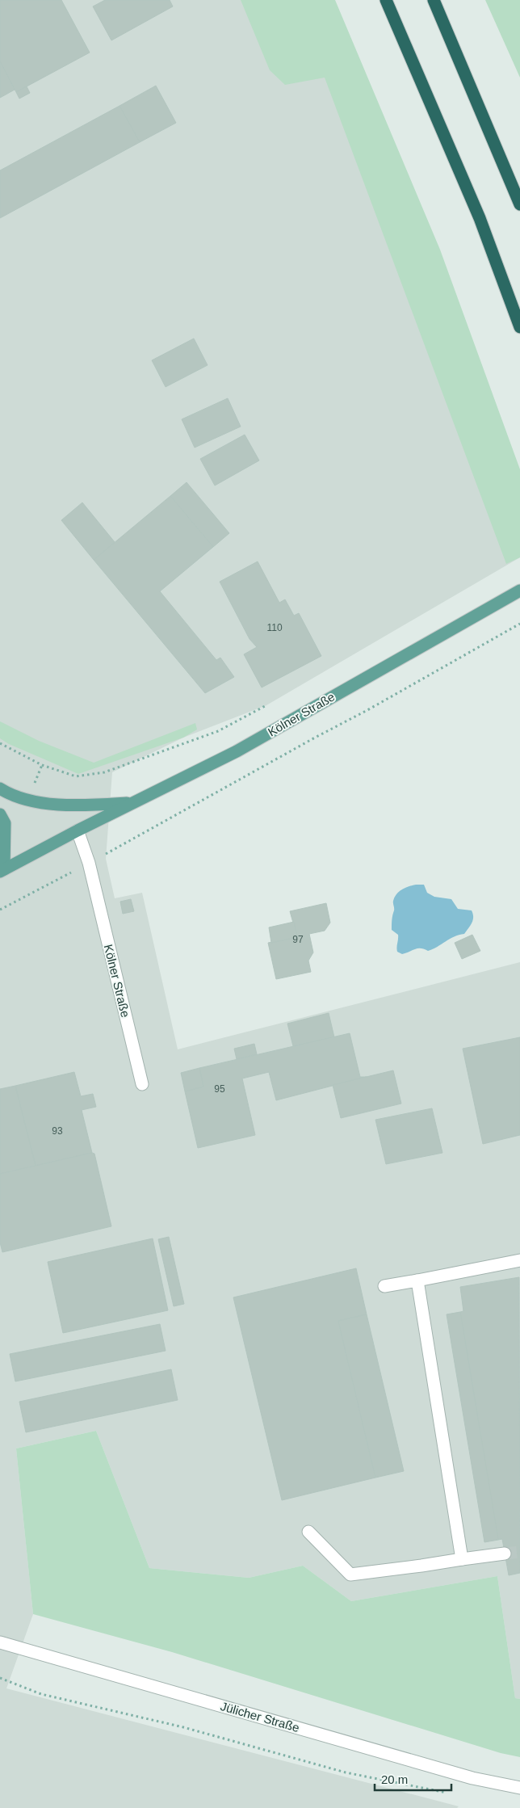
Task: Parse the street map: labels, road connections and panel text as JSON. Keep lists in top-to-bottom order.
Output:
{
  "streets": {
    "main road": ["Kölner Straße"],
    "street": ["Jülicher Straße"]
  },
  "house_numbers": [
    "110",
    "97",
    "95",
    "93"
  ],
  "scale_bar": "20 m"
}
